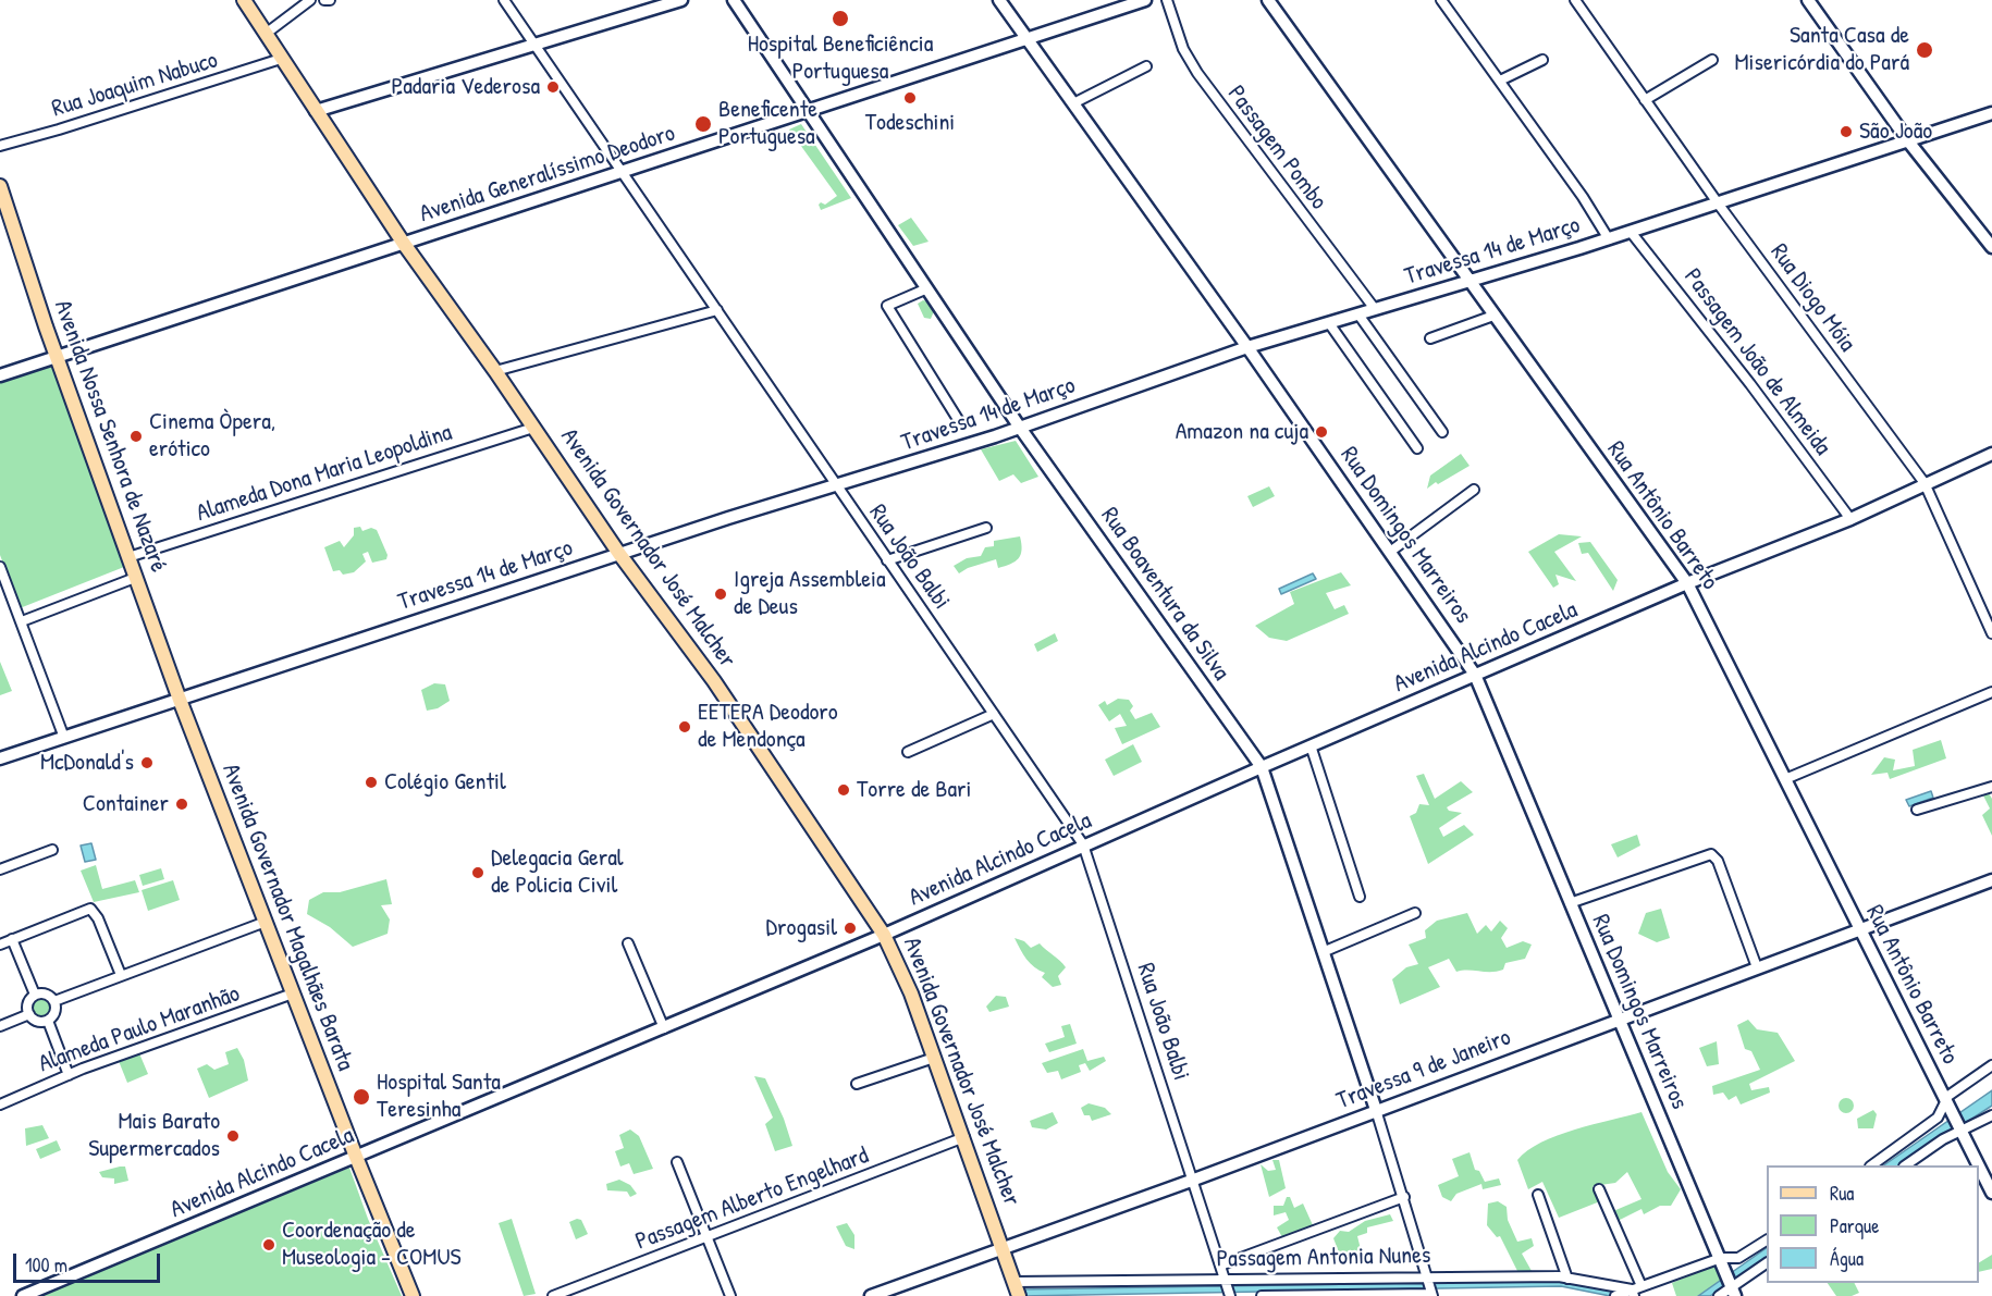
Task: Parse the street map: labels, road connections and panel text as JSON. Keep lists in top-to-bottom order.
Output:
{
  "streets": {
    "main road": ["Avenida Nossa Senhora de Nazaré", "Avenida Governador José Malcher", "Avenida Governador Magalhães Barata"],
    "street": [
      "Rua Joaquim Nabuco",
      "Passagem Pombo",
      "Avenida Generalíssimo Deodoro",
      "Travessa 14 de Março",
      "Rua Diogo Móia",
      "Passagem João de Almeida",
      "Alameda Dona Maria Leopoldina",
      "Rua Antônio Barreto",
      "Rua Domingos Marreiros",
      "Rua João Balbi",
      "Rua Boaventura da Silva",
      "Avenida Alcindo Cacela",
      "Alameda Paulo Maranhão",
      "Travessa 9 de Janeiro",
      "Passagem Alberto Engelhard",
      "Passagem Antonia Nunes"
    ]
  },
  "crossings": [
    ["Rua Joaquim Nabuco", "Avenida Governador José Malcher"],
    ["Passagem Pombo", "Travessa 14 de Março"],
    ["Avenida Generalíssimo Deodoro", "Avenida Nossa Senhora de Nazaré"],
    ["Avenida Generalíssimo Deodoro", "Rua Domingos Marreiros"],
    ["Avenida Generalíssimo Deodoro", "Avenida Governador José Malcher"],
    ["Avenida Generalíssimo Deodoro", "Rua João Balbi"],
    ["Avenida Generalíssimo Deodoro", "Rua Boaventura da Silva"],
    ["Travessa 14 de Março", "Rua Diogo Móia"],
    ["Travessa 14 de Março", "Passagem João de Almeida"],
    ["Travessa 14 de Março", "Avenida Nossa Senhora de Nazaré"],
    ["Travessa 14 de Março", "Rua Antônio Barreto"],
    ["Travessa 14 de Março", "Rua Domingos Marreiros"],
    ["Travessa 14 de Março", "Avenida Governador José Malcher"],
    ["Travessa 14 de Março", "Rua João Balbi"],
    ["Travessa 14 de Março", "Rua Boaventura da Silva"],
    ["Travessa 14 de Março", "Avenida Governador Magalhães Barata"],
    ["Rua Diogo Móia", "Avenida Alcindo Cacela"],
    ["Passagem João de Almeida", "Avenida Alcindo Cacela"],
    ["Avenida Nossa Senhora de Nazaré", "Alameda Dona Maria Leopoldina"],
    ["Avenida Nossa Senhora de Nazaré", "Avenida Governador Magalhães Barata"],
    ["Alameda Dona Maria Leopoldina", "Avenida Governador José Malcher"],
    ["Rua Antônio Barreto", "Avenida Alcindo Cacela"],
    ["Rua Antônio Barreto", "Travessa 9 de Janeiro"],
    ["Rua Domingos Marreiros", "Avenida Alcindo Cacela"],
    ["Rua Domingos Marreiros", "Travessa 9 de Janeiro"],
    ["Avenida Governador José Malcher", "Avenida Alcindo Cacela"],
    ["Avenida Governador José Malcher", "Travessa 9 de Janeiro"],
    ["Avenida Governador José Malcher", "Passagem Alberto Engelhard"],
    ["Avenida Governador José Malcher", "Passagem Antonia Nunes"],
    ["Rua João Balbi", "Avenida Alcindo Cacela"],
    ["Rua João Balbi", "Travessa 9 de Janeiro"],
    ["Rua João Balbi", "Passagem Antonia Nunes"],
    ["Rua Boaventura da Silva", "Avenida Alcindo Cacela"],
    ["Rua Boaventura da Silva", "Travessa 9 de Janeiro"],
    ["Rua Boaventura da Silva", "Passagem Antonia Nunes"],
    ["Avenida Alcindo Cacela", "Avenida Governador Magalhães Barata"],
    ["Avenida Governador Magalhães Barata", "Alameda Paulo Maranhão"]
  ],
  "places": [
    "Hospital Beneficiência Portuguesa",
    "Santa Casa de Misericórdia do Pará",
    "Padaria Vederosa",
    "Todeschini",
    "Beneficente Portuguesa",
    "São João",
    "Amazon na cuja",
    "Cinema Òpera, erótico",
    "Igreja Assembleia de Deus",
    "EETEPA Deodoro de Mendonça",
    "McDonald's",
    "Colégio Gentil",
    "Torre de Bari",
    "Container",
    "Delegacia Geral de Policia Civil",
    "Drogasil",
    "Hospital Santa Teresinha",
    "Mais Barato Supermercados",
    "Coordenação de Museologia - COMUS"
  ],
  "legend": ["Rua", "Parque", "Água"],
  "scale_bar": "100 m"
}
